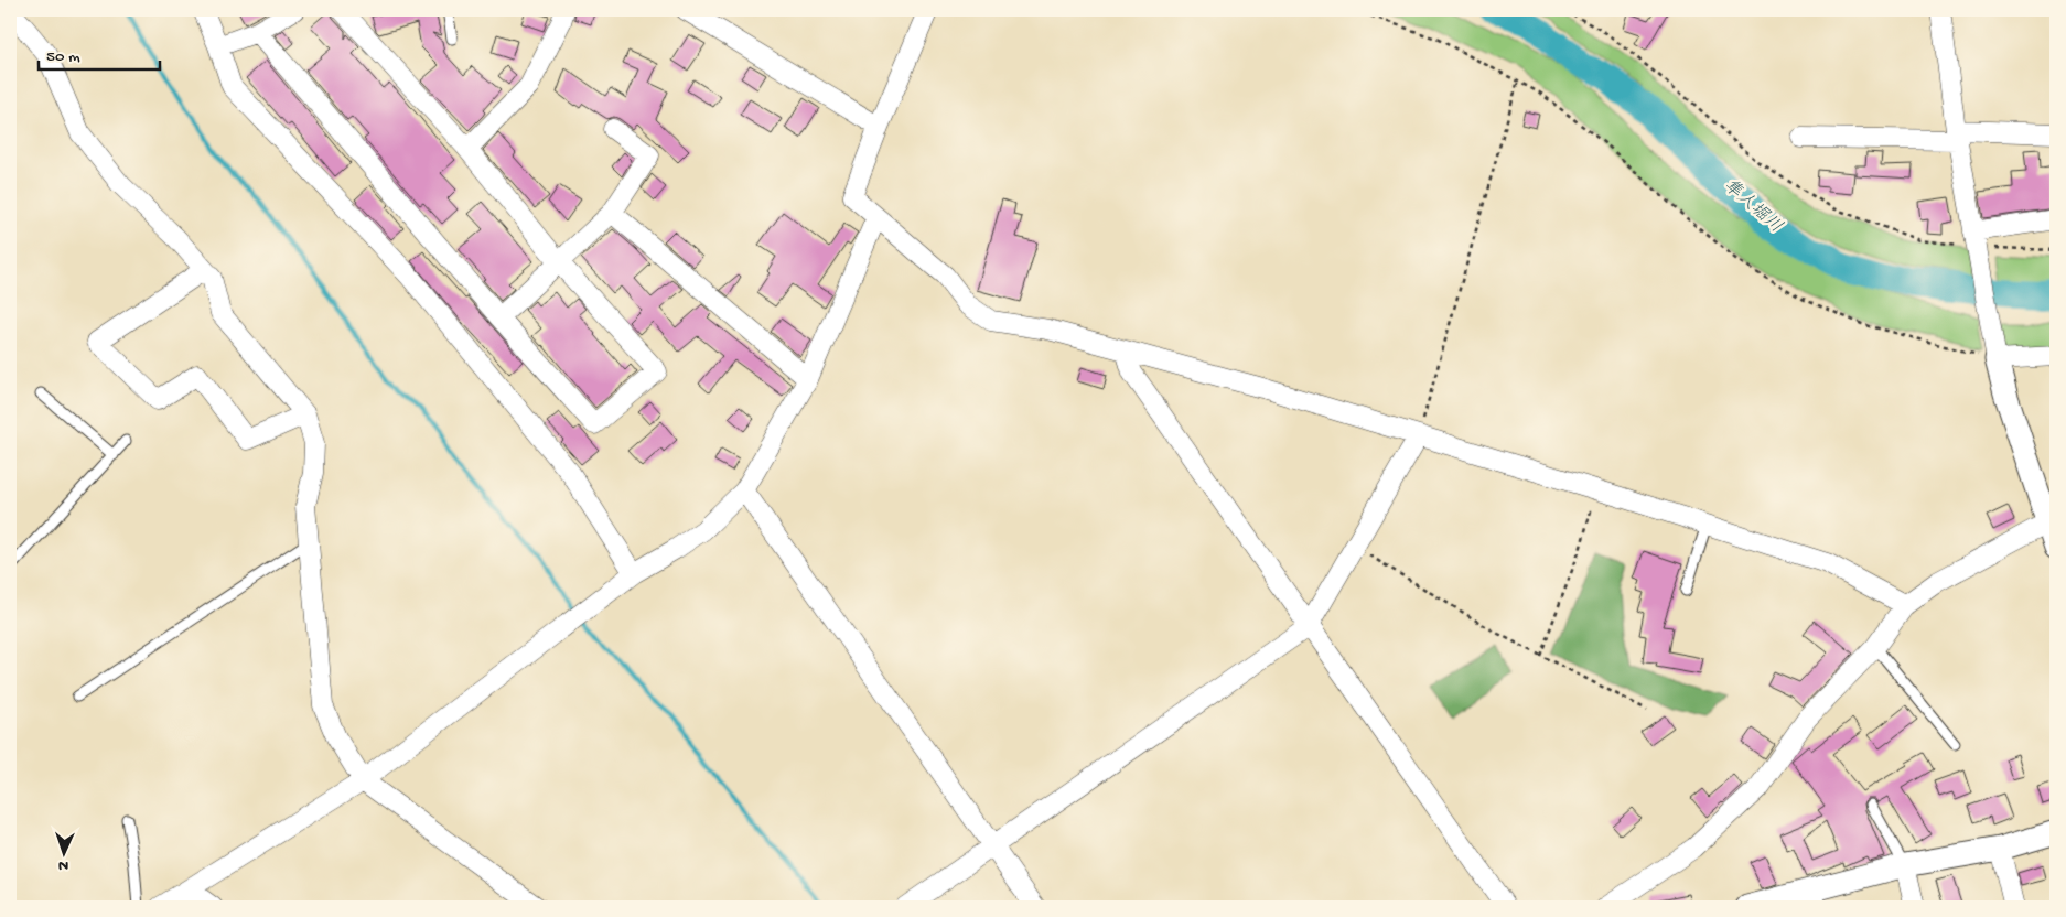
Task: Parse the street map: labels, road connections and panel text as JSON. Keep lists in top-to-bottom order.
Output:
{
  "water": ["隼人堀川"],
  "scale_bar": "50 m",
  "north": "bottom"
}
